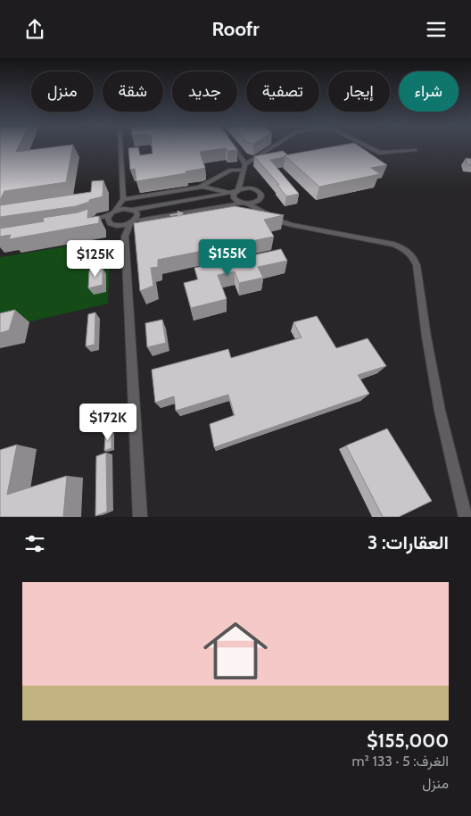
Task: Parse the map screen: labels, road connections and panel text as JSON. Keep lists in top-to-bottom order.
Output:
{
  "page": {
    "header": "Roofr",
    "chip": [
      "شراء",
      "إيجار",
      "تصفية",
      "جديد",
      "شقة",
      "منزل"
    ],
    "price": ["$155K", "$125K", "$172K"],
    "heading": "العقارات: 3",
    "list": [
      {
        "name": "$155,000",
        "note": "الغرف: 5 · 133 m² · منزل"
      }
    ]
  }
}
